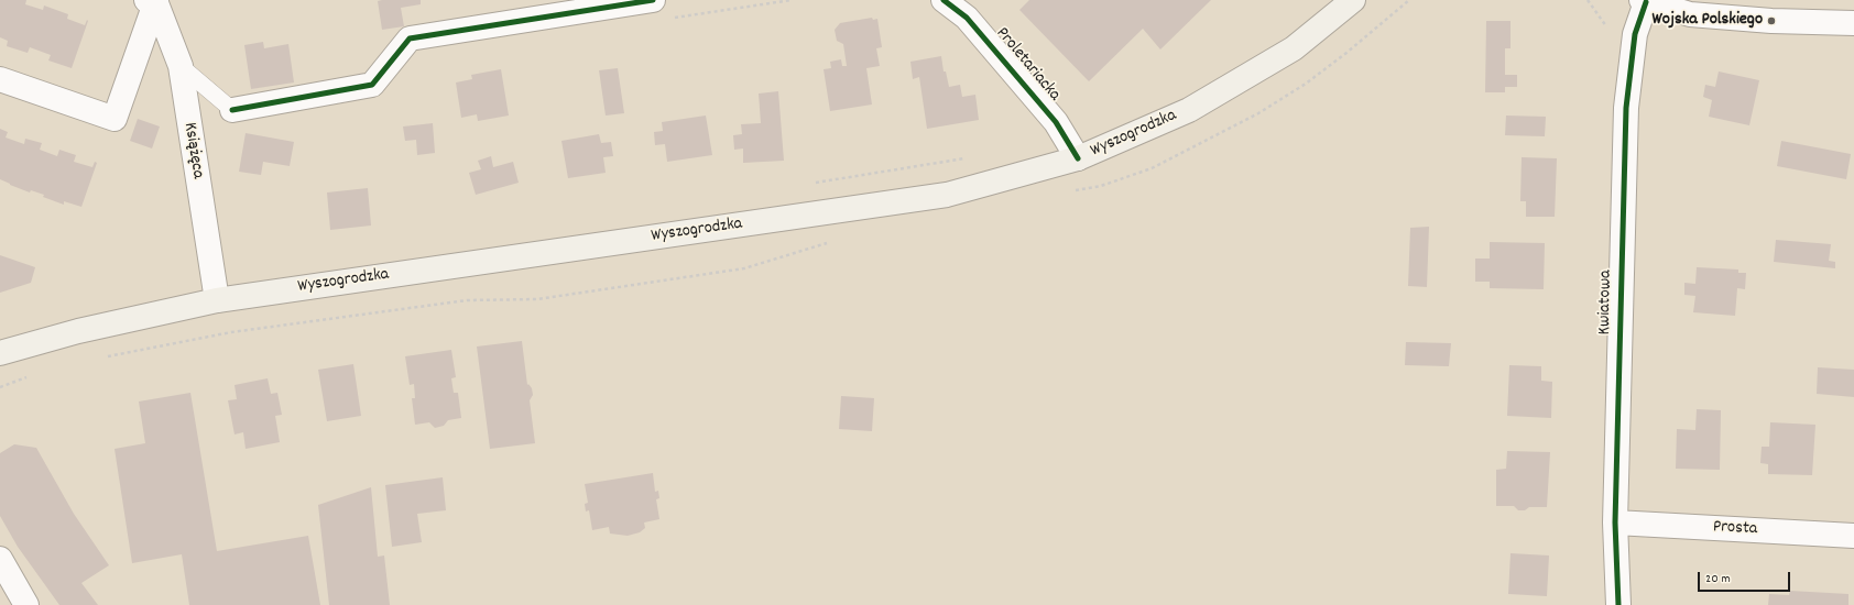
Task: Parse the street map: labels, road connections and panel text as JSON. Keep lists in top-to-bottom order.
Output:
{
  "streets": {
    "main road": ["Wyszogrodzka"],
    "street": [
      "Proletariacka",
      "Książęca",
      "Kwiatowa",
      "Prosta"
    ]
  },
  "crossings": [
    ["Proletariacka", "Wyszogrodzka"],
    ["Wyszogrodzka", "Książęca"],
    ["Kwiatowa", "Prosta"]
  ],
  "places": ["Wojska Polskiego"],
  "scale_bar": "20 m"
}
